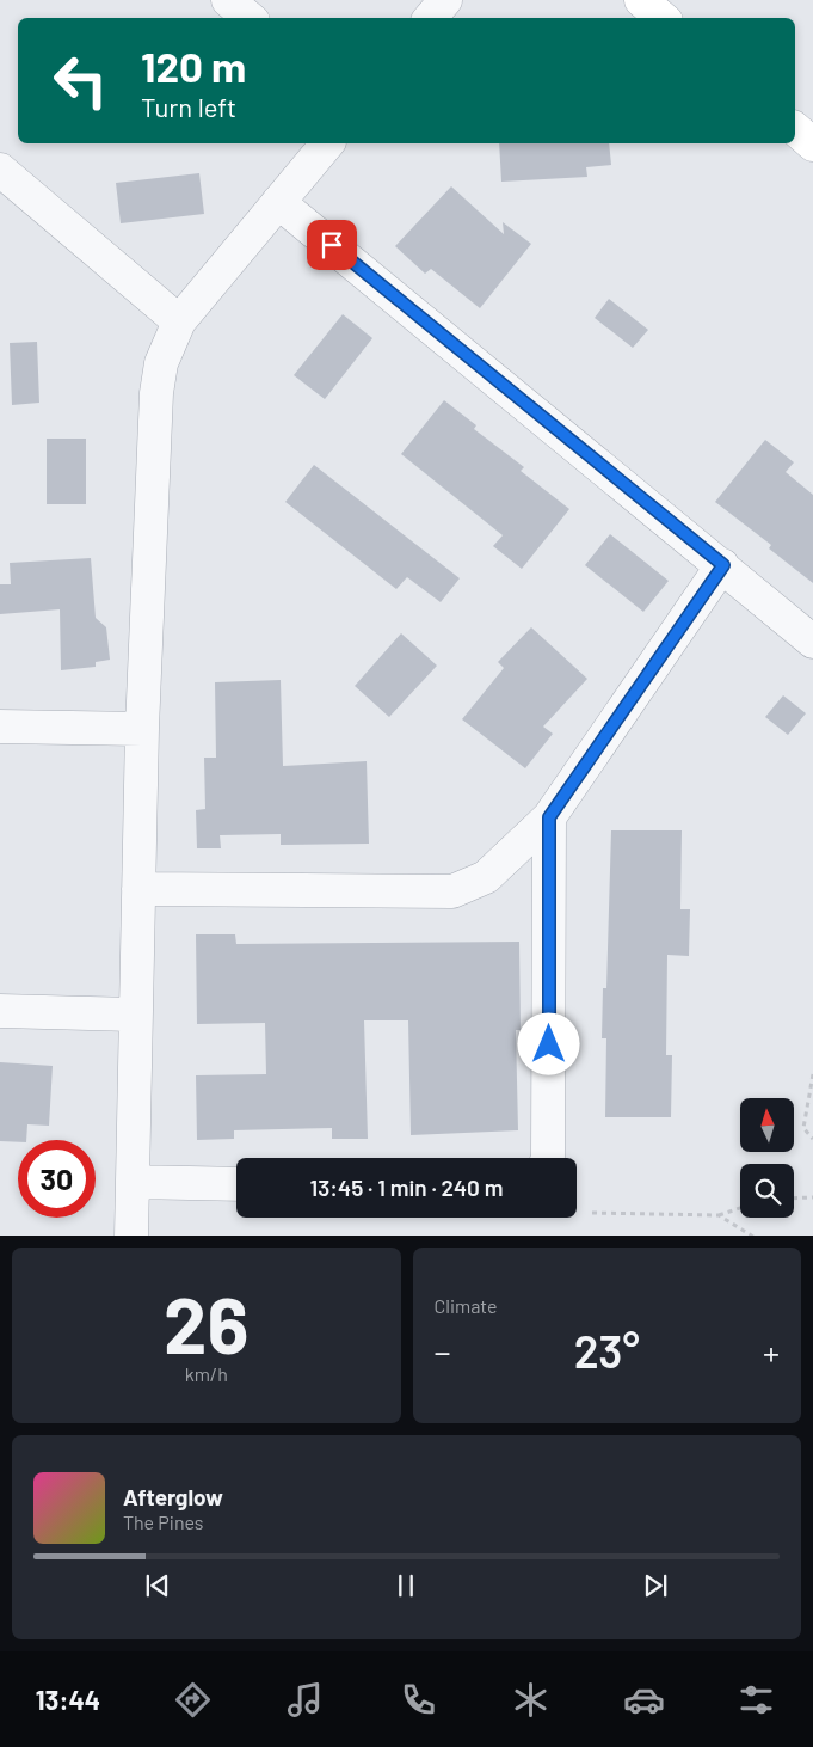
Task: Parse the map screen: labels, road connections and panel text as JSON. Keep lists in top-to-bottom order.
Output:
{
  "north": "top",
  "page": {
    "turn": ["120 m", "Turn left"],
    "limit": "30",
    "trip": "13:45 · 1 min · 240 m",
    "tile": [
      ["26", "km/h"],
      "Climate"
    ],
    "heat": ["−", "23°", "+"],
    "song": ["Afterglow", "The Pines"],
    "tabs": "13:44"
  }
}
